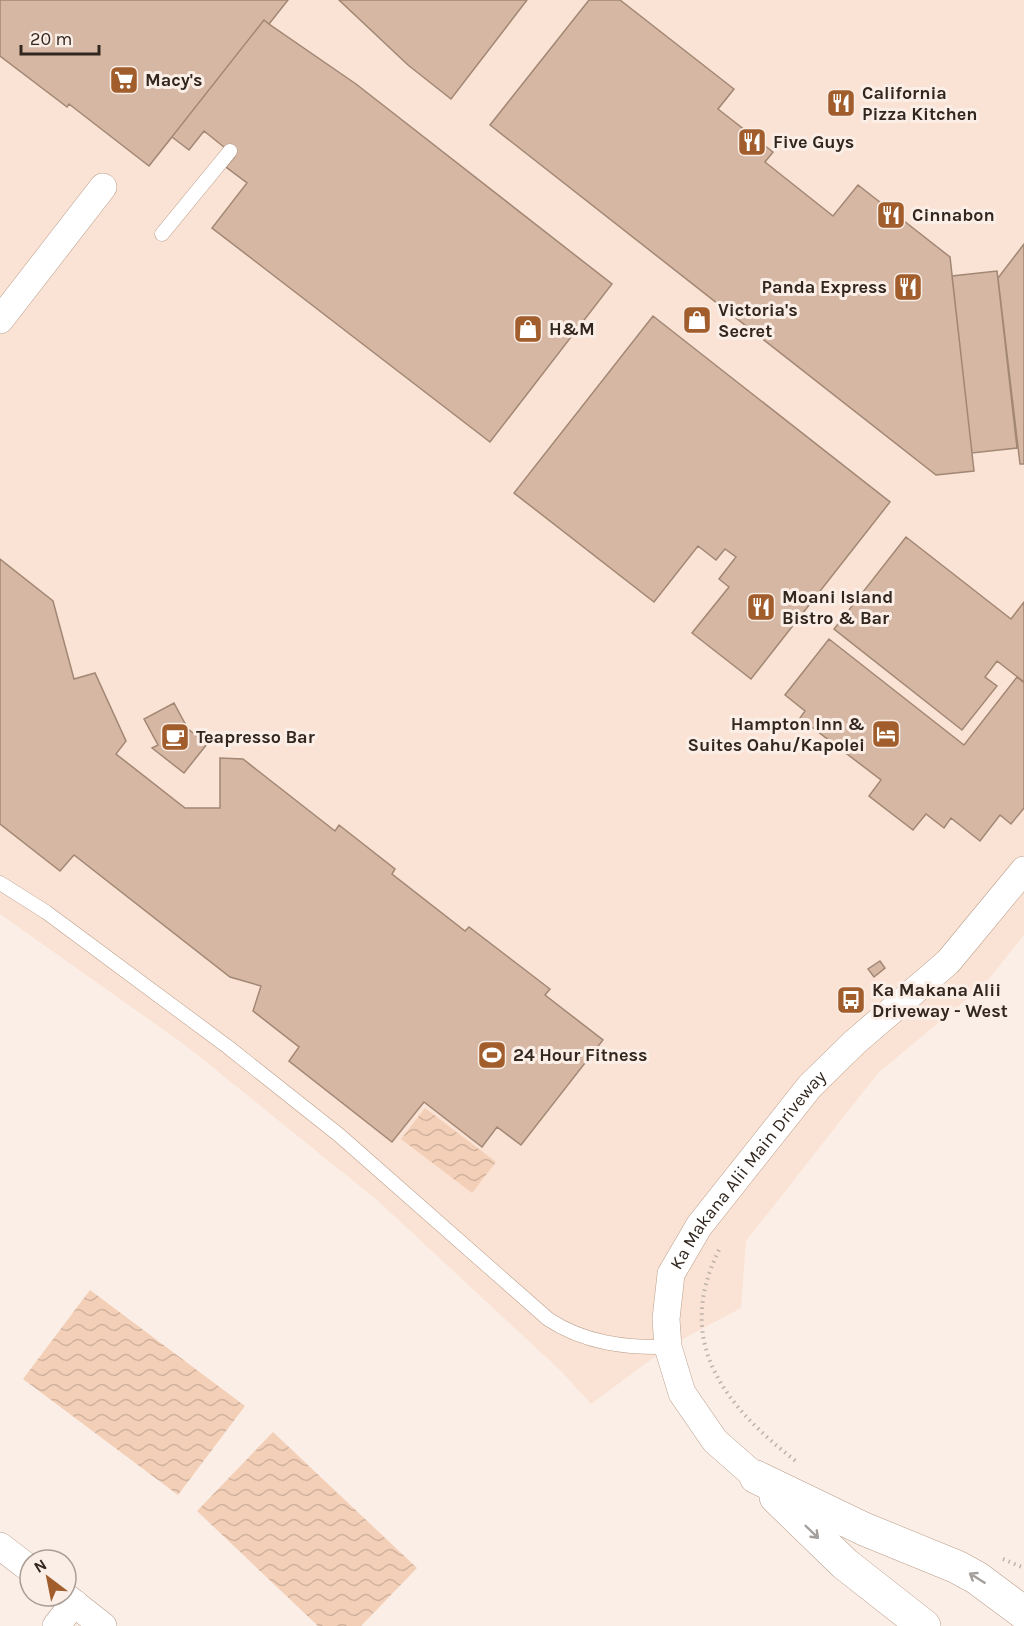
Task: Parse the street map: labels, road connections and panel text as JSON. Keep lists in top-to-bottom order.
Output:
{
  "streets": {
    "street": ["Ka Makana Alii Main Driveway"]
  },
  "places": {
    "supermarket": ["Macy's"],
    "restaurant": [
      "California Pizza Kitchen",
      "Five Guys",
      "Cinnabon",
      "Panda Express",
      "Moani Island Bistro & Bar"
    ],
    "shop": ["Victoria's Secret", "H&M"],
    "hotel": ["Hampton Inn & Suites Oahu/Kapolei"],
    "cafe": ["Teapresso Bar"],
    "bus stop": ["Ka Makana Alii Driveway - West"],
    "sports": ["24 Hour Fitness"]
  },
  "scale_bar": "20 m",
  "north": "top left"
}
